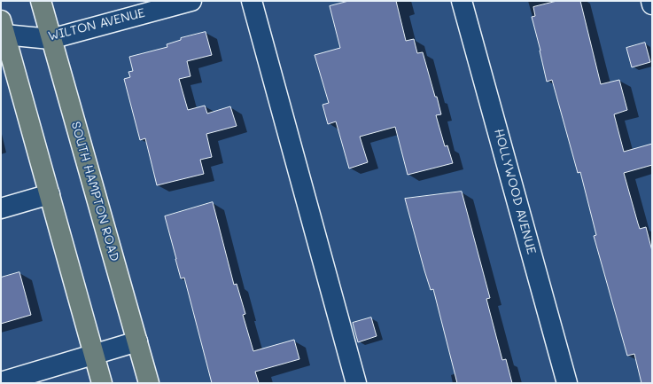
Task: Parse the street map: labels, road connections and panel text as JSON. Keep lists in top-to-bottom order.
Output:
{
  "streets": {
    "main road": ["SOUTH HAMPTON ROAD"],
    "street": ["WILTON AVENUE", "HOLLYWOOD AVENUE"]
  },
  "crossings": [
    ["WILTON AVENUE", "SOUTH HAMPTON ROAD"]
  ]
}
